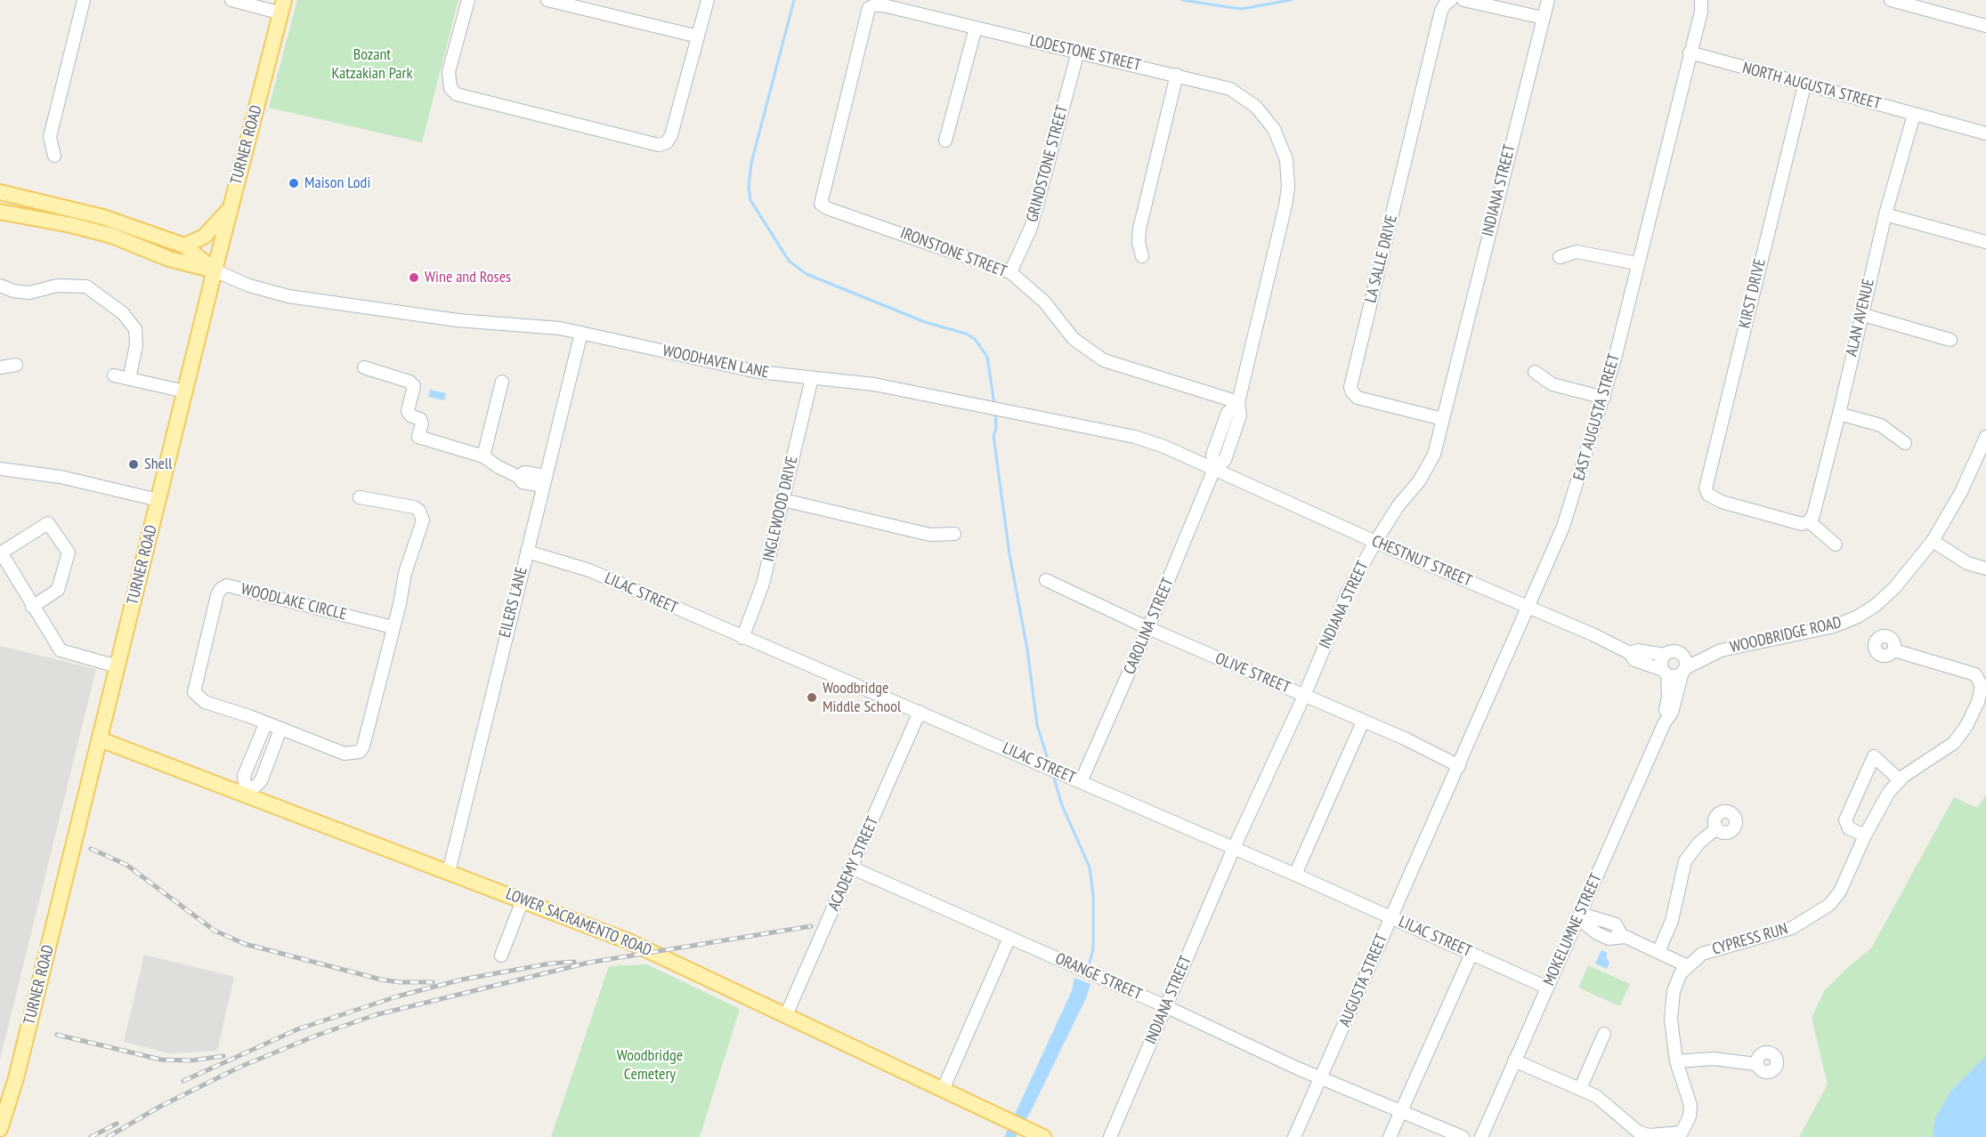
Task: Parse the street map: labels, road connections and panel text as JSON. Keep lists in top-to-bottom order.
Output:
{
  "streets": {
    "main road": ["TURNER ROAD", "LOWER SACRAMENTO ROAD"],
    "street": [
      "LODESTONE STREET",
      "NORTH AUGUSTA STREET",
      "GRINDSTONE STREET",
      "INDIANA STREET",
      "IRONSTONE STREET",
      "LA SALLE DRIVE",
      "KIRST DRIVE",
      "ALAN AVENUE",
      "WOODHAVEN LANE",
      "EAST AUGUSTA STREET",
      "INGLEWOOD DRIVE",
      "CHESTNUT STREET",
      "LILAC STREET",
      "WOODLAKE CIRCLE",
      "EILERS LANE",
      "CAROLINA STREET",
      "WOODBRIDGE ROAD",
      "OLIVE STREET",
      "ACADEMY STREET",
      "MOKELUMNE STREET",
      "CYPRESS RUN",
      "ORANGE STREET",
      "AUGUSTA STREET"
    ]
  },
  "crossings": [
    ["LODESTONE STREET", "GRINDSTONE STREET"],
    ["LODESTONE STREET", "IRONSTONE STREET"],
    ["LODESTONE STREET", "CAROLINA STREET"],
    ["NORTH AUGUSTA STREET", "KIRST DRIVE"],
    ["NORTH AUGUSTA STREET", "ALAN AVENUE"],
    ["NORTH AUGUSTA STREET", "EAST AUGUSTA STREET"],
    ["TURNER ROAD", "WOODHAVEN LANE"],
    ["TURNER ROAD", "LOWER SACRAMENTO ROAD"],
    ["GRINDSTONE STREET", "IRONSTONE STREET"],
    ["INDIANA STREET", "LA SALLE DRIVE"],
    ["INDIANA STREET", "CHESTNUT STREET"],
    ["INDIANA STREET", "LILAC STREET"],
    ["INDIANA STREET", "OLIVE STREET"],
    ["INDIANA STREET", "ORANGE STREET"],
    ["IRONSTONE STREET", "CAROLINA STREET"],
    ["KIRST DRIVE", "ALAN AVENUE"],
    ["WOODHAVEN LANE", "INGLEWOOD DRIVE"],
    ["WOODHAVEN LANE", "CHESTNUT STREET"],
    ["WOODHAVEN LANE", "EILERS LANE"],
    ["WOODHAVEN LANE", "CAROLINA STREET"],
    ["EAST AUGUSTA STREET", "CHESTNUT STREET"],
    ["EAST AUGUSTA STREET", "OLIVE STREET"],
    ["EAST AUGUSTA STREET", "AUGUSTA STREET"],
    ["INGLEWOOD DRIVE", "LILAC STREET"],
    ["CHESTNUT STREET", "CAROLINA STREET"],
    ["CHESTNUT STREET", "WOODBRIDGE ROAD"],
    ["CHESTNUT STREET", "MOKELUMNE STREET"],
    ["LILAC STREET", "EILERS LANE"],
    ["LILAC STREET", "CAROLINA STREET"],
    ["LILAC STREET", "ACADEMY STREET"],
    ["LILAC STREET", "MOKELUMNE STREET"],
    ["LILAC STREET", "AUGUSTA STREET"],
    ["EILERS LANE", "LOWER SACRAMENTO ROAD"],
    ["CAROLINA STREET", "OLIVE STREET"],
    ["WOODBRIDGE ROAD", "MOKELUMNE STREET"],
    ["OLIVE STREET", "AUGUSTA STREET"],
    ["ACADEMY STREET", "LOWER SACRAMENTO ROAD"],
    ["ACADEMY STREET", "ORANGE STREET"],
    ["ORANGE STREET", "AUGUSTA STREET"]
  ],
  "parks": ["Bozant Katzakian Park", "Woodbridge Cemetery"],
  "places": [
    "Maison Lodi",
    "Wine and Roses",
    "Shell",
    "Woodbridge Middle School"
  ]
}
